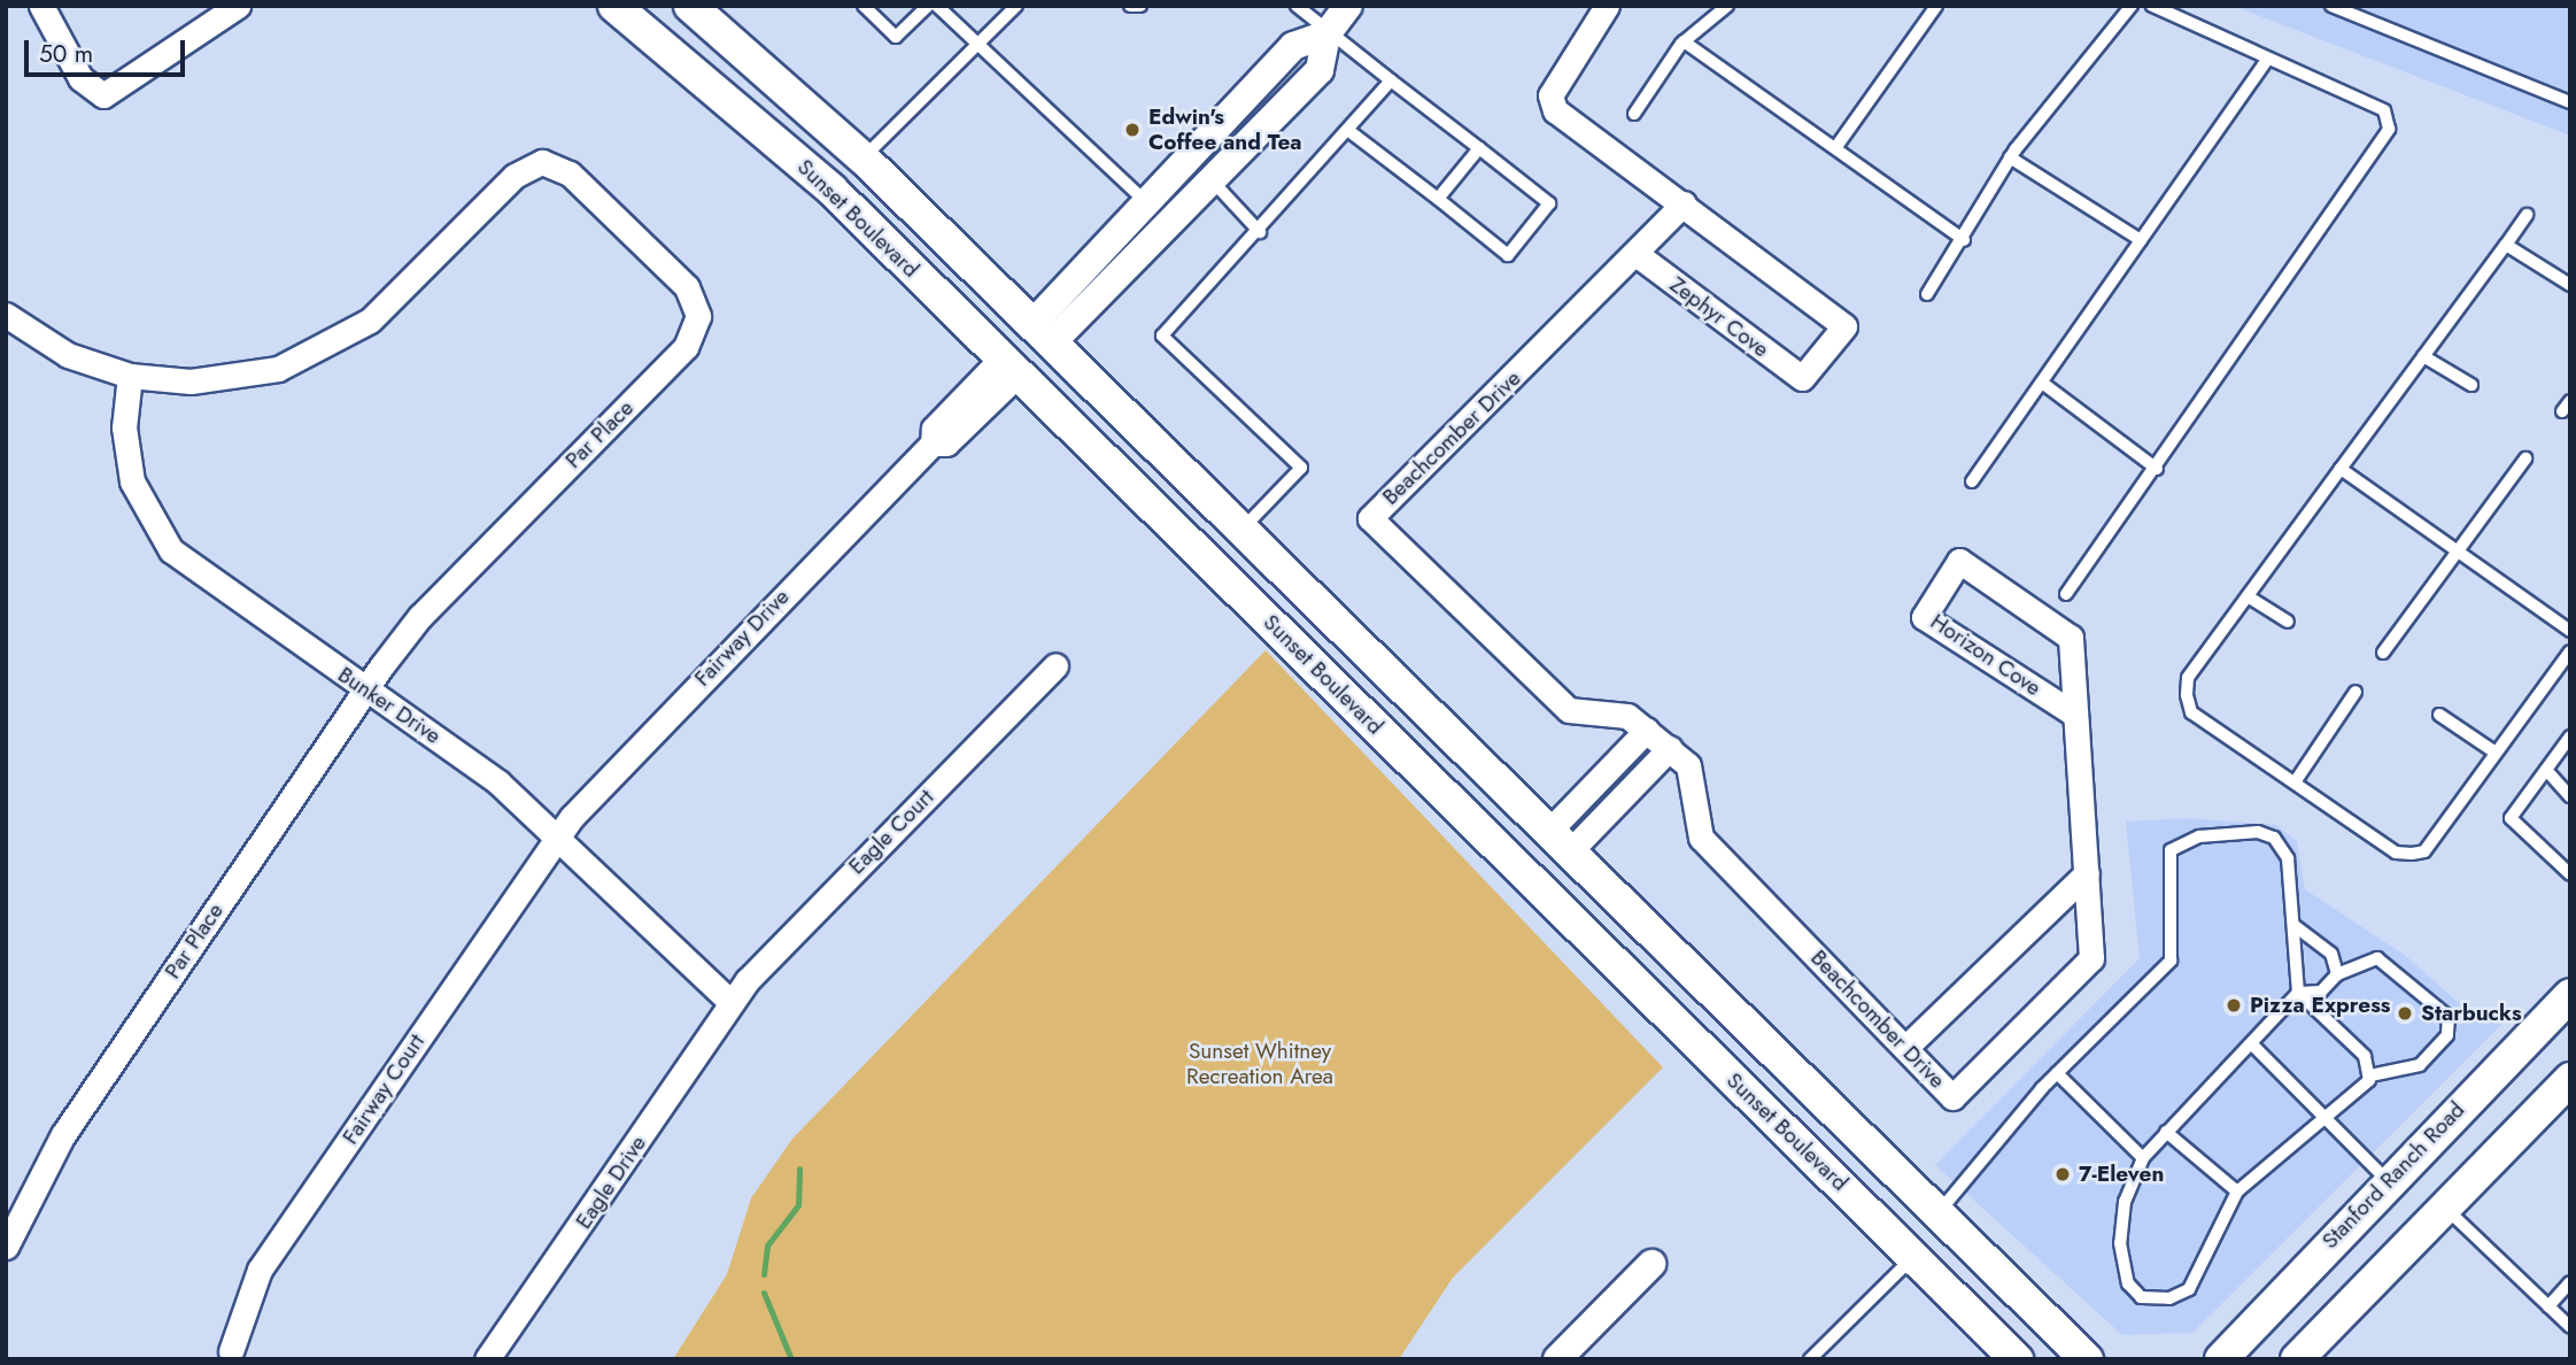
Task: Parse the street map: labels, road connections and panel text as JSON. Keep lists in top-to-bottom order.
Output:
{
  "streets": {
    "main road": ["Sunset Boulevard", "Stanford Ranch Road"],
    "street": [
      "Zephyr Cove",
      "Par Place",
      "Beachcomber Drive",
      "Fairway Drive",
      "Horizon Cove",
      "Bunker Drive",
      "Eagle Court",
      "Fairway Court",
      "Eagle Drive"
    ]
  },
  "crossings": [
    ["Sunset Boulevard", "Fairway Drive"],
    ["Zephyr Cove", "Beachcomber Drive"],
    ["Par Place", "Bunker Drive"],
    ["Beachcomber Drive", "Horizon Cove"],
    ["Fairway Drive", "Bunker Drive"],
    ["Fairway Drive", "Fairway Court"],
    ["Bunker Drive", "Eagle Court"],
    ["Bunker Drive", "Fairway Court"],
    ["Bunker Drive", "Eagle Drive"],
    ["Eagle Court", "Eagle Drive"]
  ],
  "parks": ["Sunset Whitney Recreation Area"],
  "places": [
    "Edwin's Coffee and Tea",
    "Pizza Express",
    "Starbucks",
    "7-Eleven"
  ],
  "scale_bar": "50 m"
}
